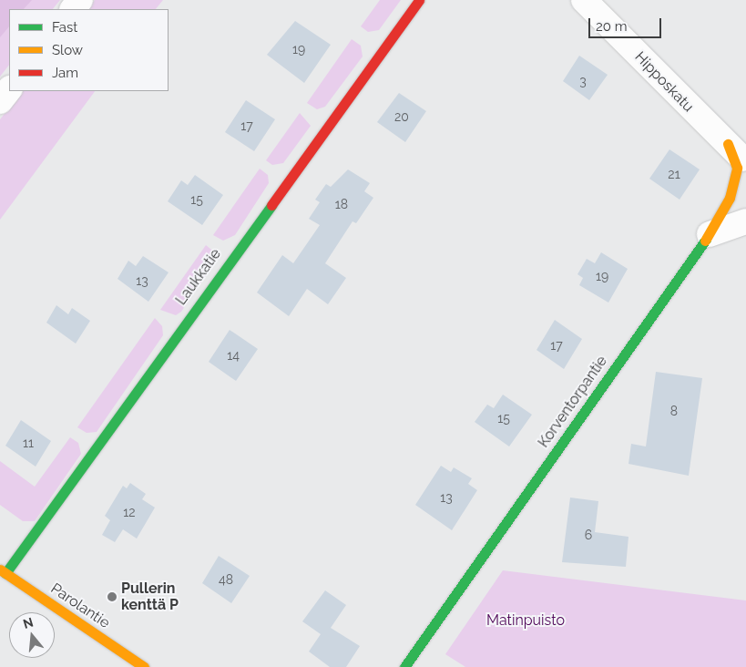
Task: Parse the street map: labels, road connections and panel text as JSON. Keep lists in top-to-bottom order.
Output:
{
  "streets": {
    "street": [
      "Hipposkatu",
      "Laukkatie",
      "Korventorpantie",
      "Parolantie"
    ]
  },
  "crossings": [
    ["Hipposkatu", "Korventorpantie"],
    ["Laukkatie", "Parolantie"]
  ],
  "parks": ["Matinpuisto"],
  "places": ["Pullerin kenttä P"],
  "house_numbers": [
    "19",
    "3",
    "20",
    "17",
    "21",
    "15",
    "18",
    "19",
    "13",
    "17",
    "14",
    "8",
    "15",
    "11",
    "13",
    "12",
    "6",
    "48"
  ],
  "legend": ["Fast", "Slow", "Jam"],
  "scale_bar": "20 m",
  "north": "top"
}
